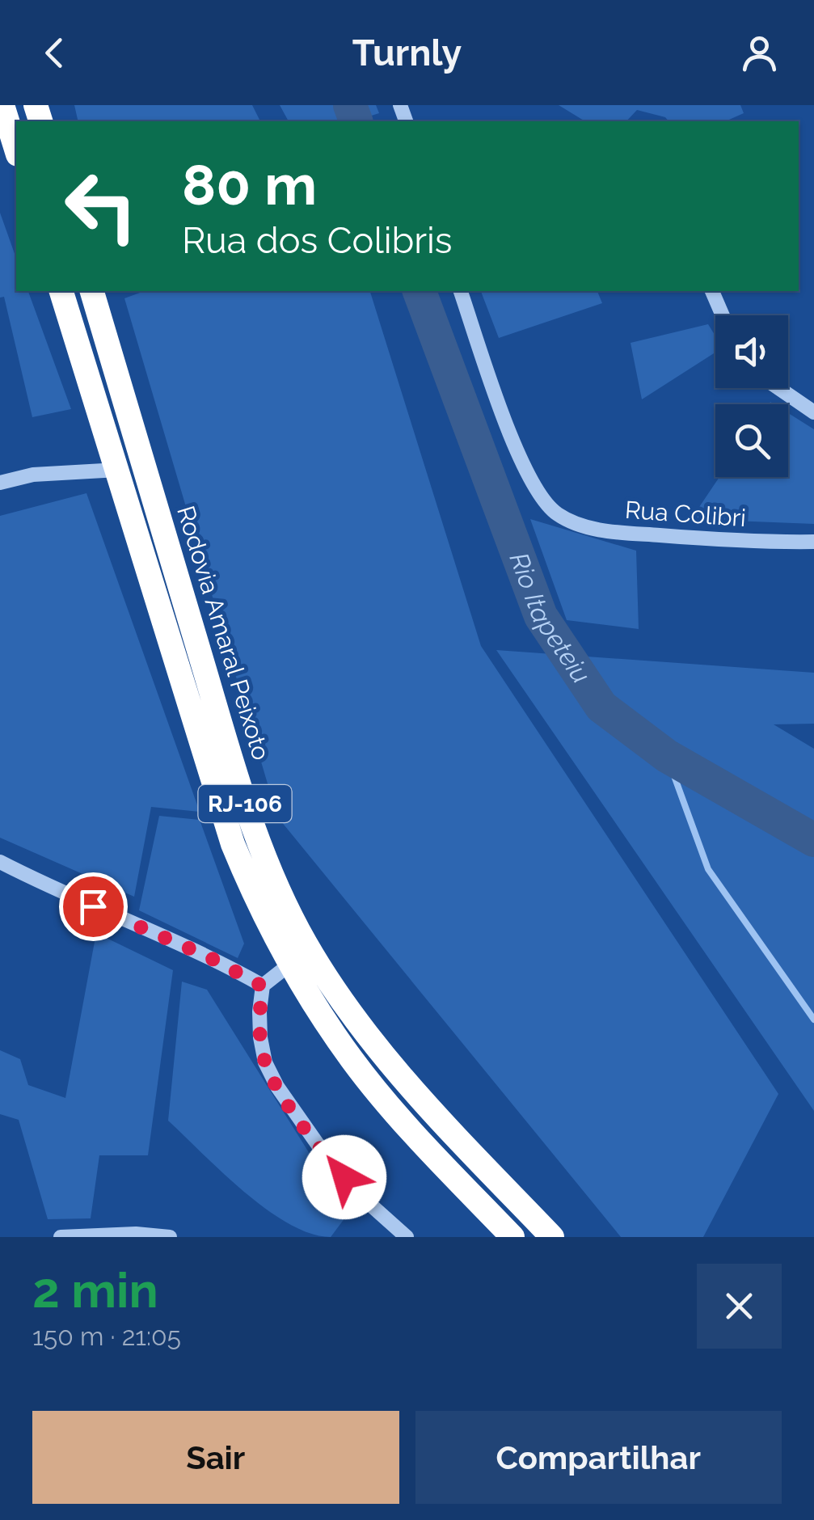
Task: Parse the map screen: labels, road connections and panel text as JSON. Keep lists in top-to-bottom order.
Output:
{
  "streets": {
    "highway": ["Rodovia Amaral Peixoto", "RJ-106"],
    "street": ["Rua Colibri"]
  },
  "water": ["Rio Itapeteiu"],
  "page": {
    "header": "Turnly",
    "turn": ["80 m", "Rua dos Colibris"],
    "heading": ["2 min", "150 m · 21:05"],
    "buttons": ["Sair", "Compartilhar"]
  }
}
